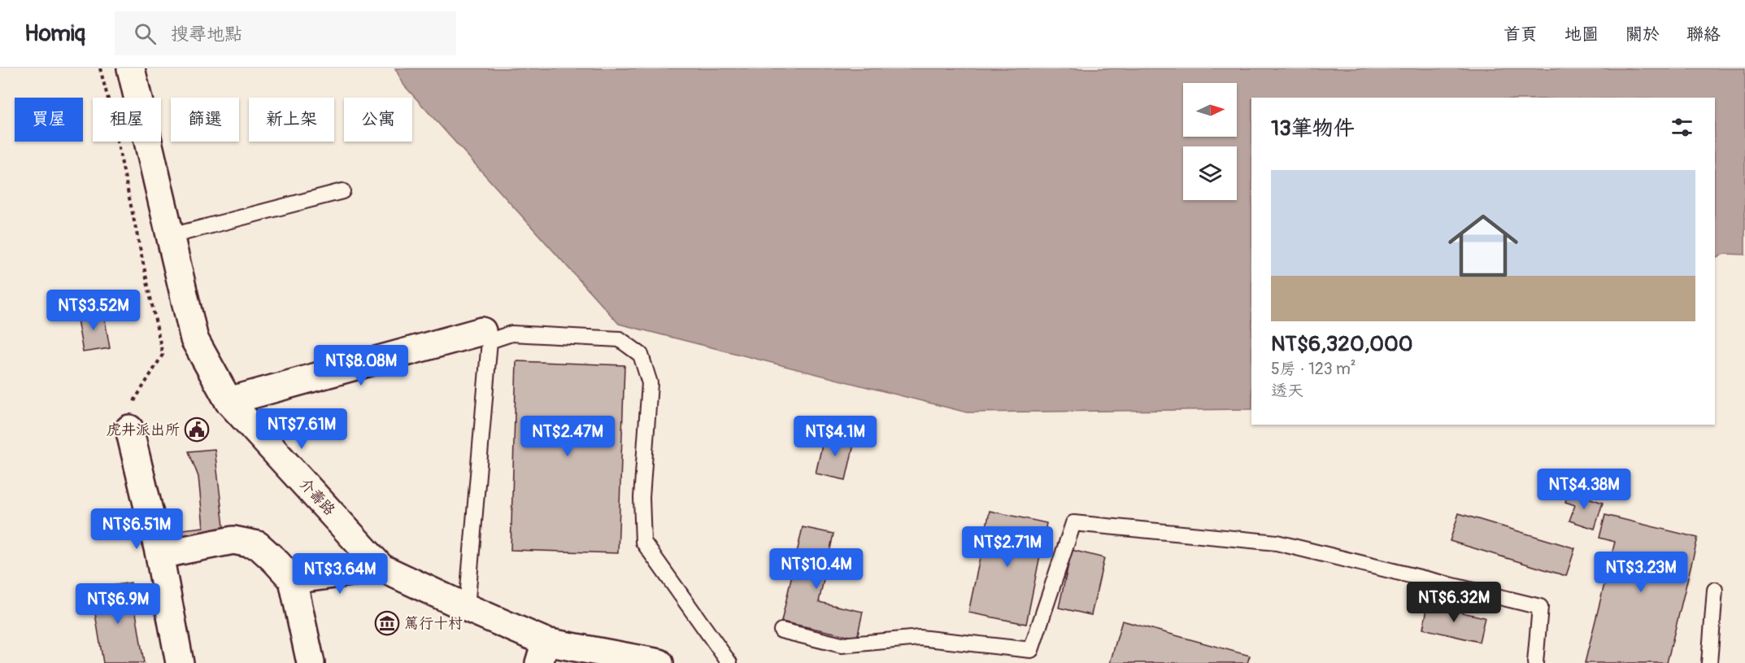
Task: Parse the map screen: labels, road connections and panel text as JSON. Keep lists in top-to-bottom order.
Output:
{
  "streets": {
    "street": ["介壽路"]
  },
  "places": {
    "public building": ["虎井派出所"],
    "museum": ["篤行十村"]
  },
  "north": "right",
  "page": {
    "header": "Homiq",
    "search": "搜尋地點",
    "nav": [
      "首頁",
      "地圖",
      "關於",
      "聯絡"
    ],
    "chip": [
      "買屋",
      "租屋",
      "篩選",
      "新上架",
      "公寓"
    ],
    "heading": "13筆物件",
    "list": [
      {
        "name": "NT$6,320,000",
        "note": "5房 · 123 m² · 透天"
      }
    ],
    "price": [
      "NT$3.52M",
      "NT$8.08M",
      "NT$7.61M",
      "NT$2.47M",
      "NT$4.1M",
      "NT$4.38M",
      "NT$6.51M",
      "NT$2.71M",
      "NT$10.4M",
      "NT$3.23M",
      "NT$3.64M",
      "NT$6.32M",
      "NT$6.9M"
    ]
  }
}
